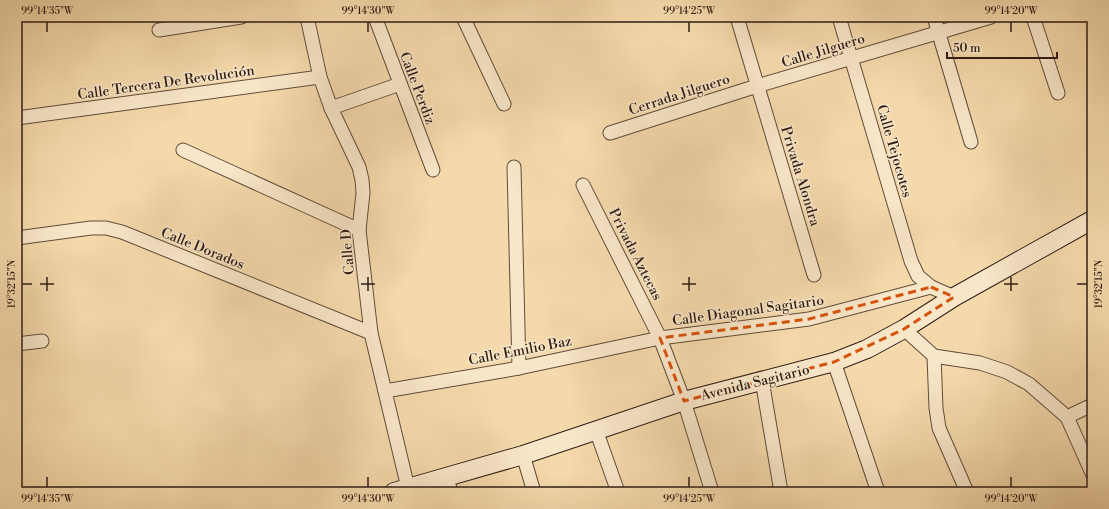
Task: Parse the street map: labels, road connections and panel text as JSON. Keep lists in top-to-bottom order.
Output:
{
  "streets": {
    "street": [
      "Calle Jilguero",
      "Calle Tercera De Revolución",
      "Calle Perdiz",
      "Cerrada Jilguero",
      "Calle Tejocotes",
      "Privada Alondra",
      "Calle Dorados",
      "Calle D",
      "Privada Aztecas",
      "Calle Diagonal Sagitario",
      "Calle Emilio Baz",
      "Avenida Sagitario"
    ]
  },
  "crossings": [
    ["Calle Jilguero", "Cerrada Jilguero"],
    ["Calle Jilguero", "Calle Tejocotes"],
    ["Calle Jilguero", "Privada Alondra"],
    ["Calle Tercera De Revolución", "Calle D"],
    ["Cerrada Jilguero", "Privada Alondra"],
    ["Calle Tejocotes", "Calle Diagonal Sagitario"],
    ["Calle Dorados", "Calle D"],
    ["Calle D", "Calle Emilio Baz"],
    ["Calle D", "Avenida Sagitario"],
    ["Privada Aztecas", "Calle Diagonal Sagitario"],
    ["Privada Aztecas", "Calle Emilio Baz"],
    ["Privada Aztecas", "Avenida Sagitario"],
    ["Calle Diagonal Sagitario", "Calle Emilio Baz"]
  ],
  "scale_bar": "50 m",
  "coordinates": [
    "99°14'35\"W",
    "99°14'30\"W",
    "99°14'25\"W",
    "99°14'20\"W",
    "19°32'15\"N"
  ]
}
